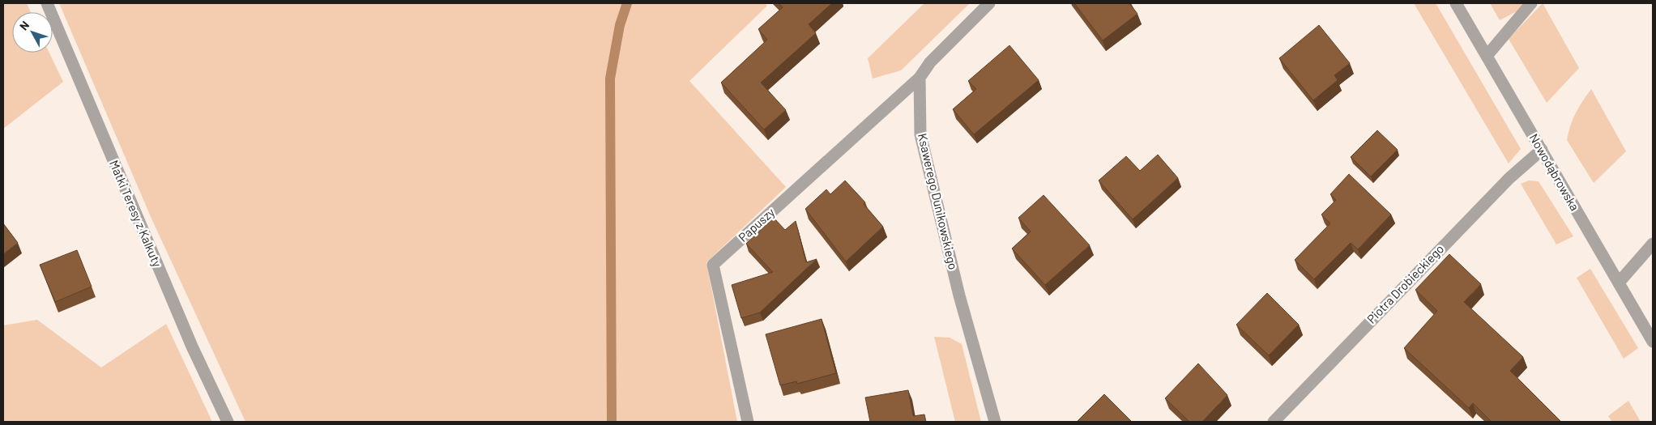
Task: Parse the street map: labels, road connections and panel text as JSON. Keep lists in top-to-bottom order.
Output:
{
  "streets": {
    "street": [
      "Nowodąbrowska",
      "Ksawerego Dunikowskiego",
      "Matki Teresy z Kalkuty",
      "Papuszy",
      "Piotra Drobieckiego"
    ]
  },
  "crossings": [
    ["Nowodąbrowska", "Piotra Drobieckiego"],
    ["Ksawerego Dunikowskiego", "Papuszy"]
  ],
  "north": "top left"
}
